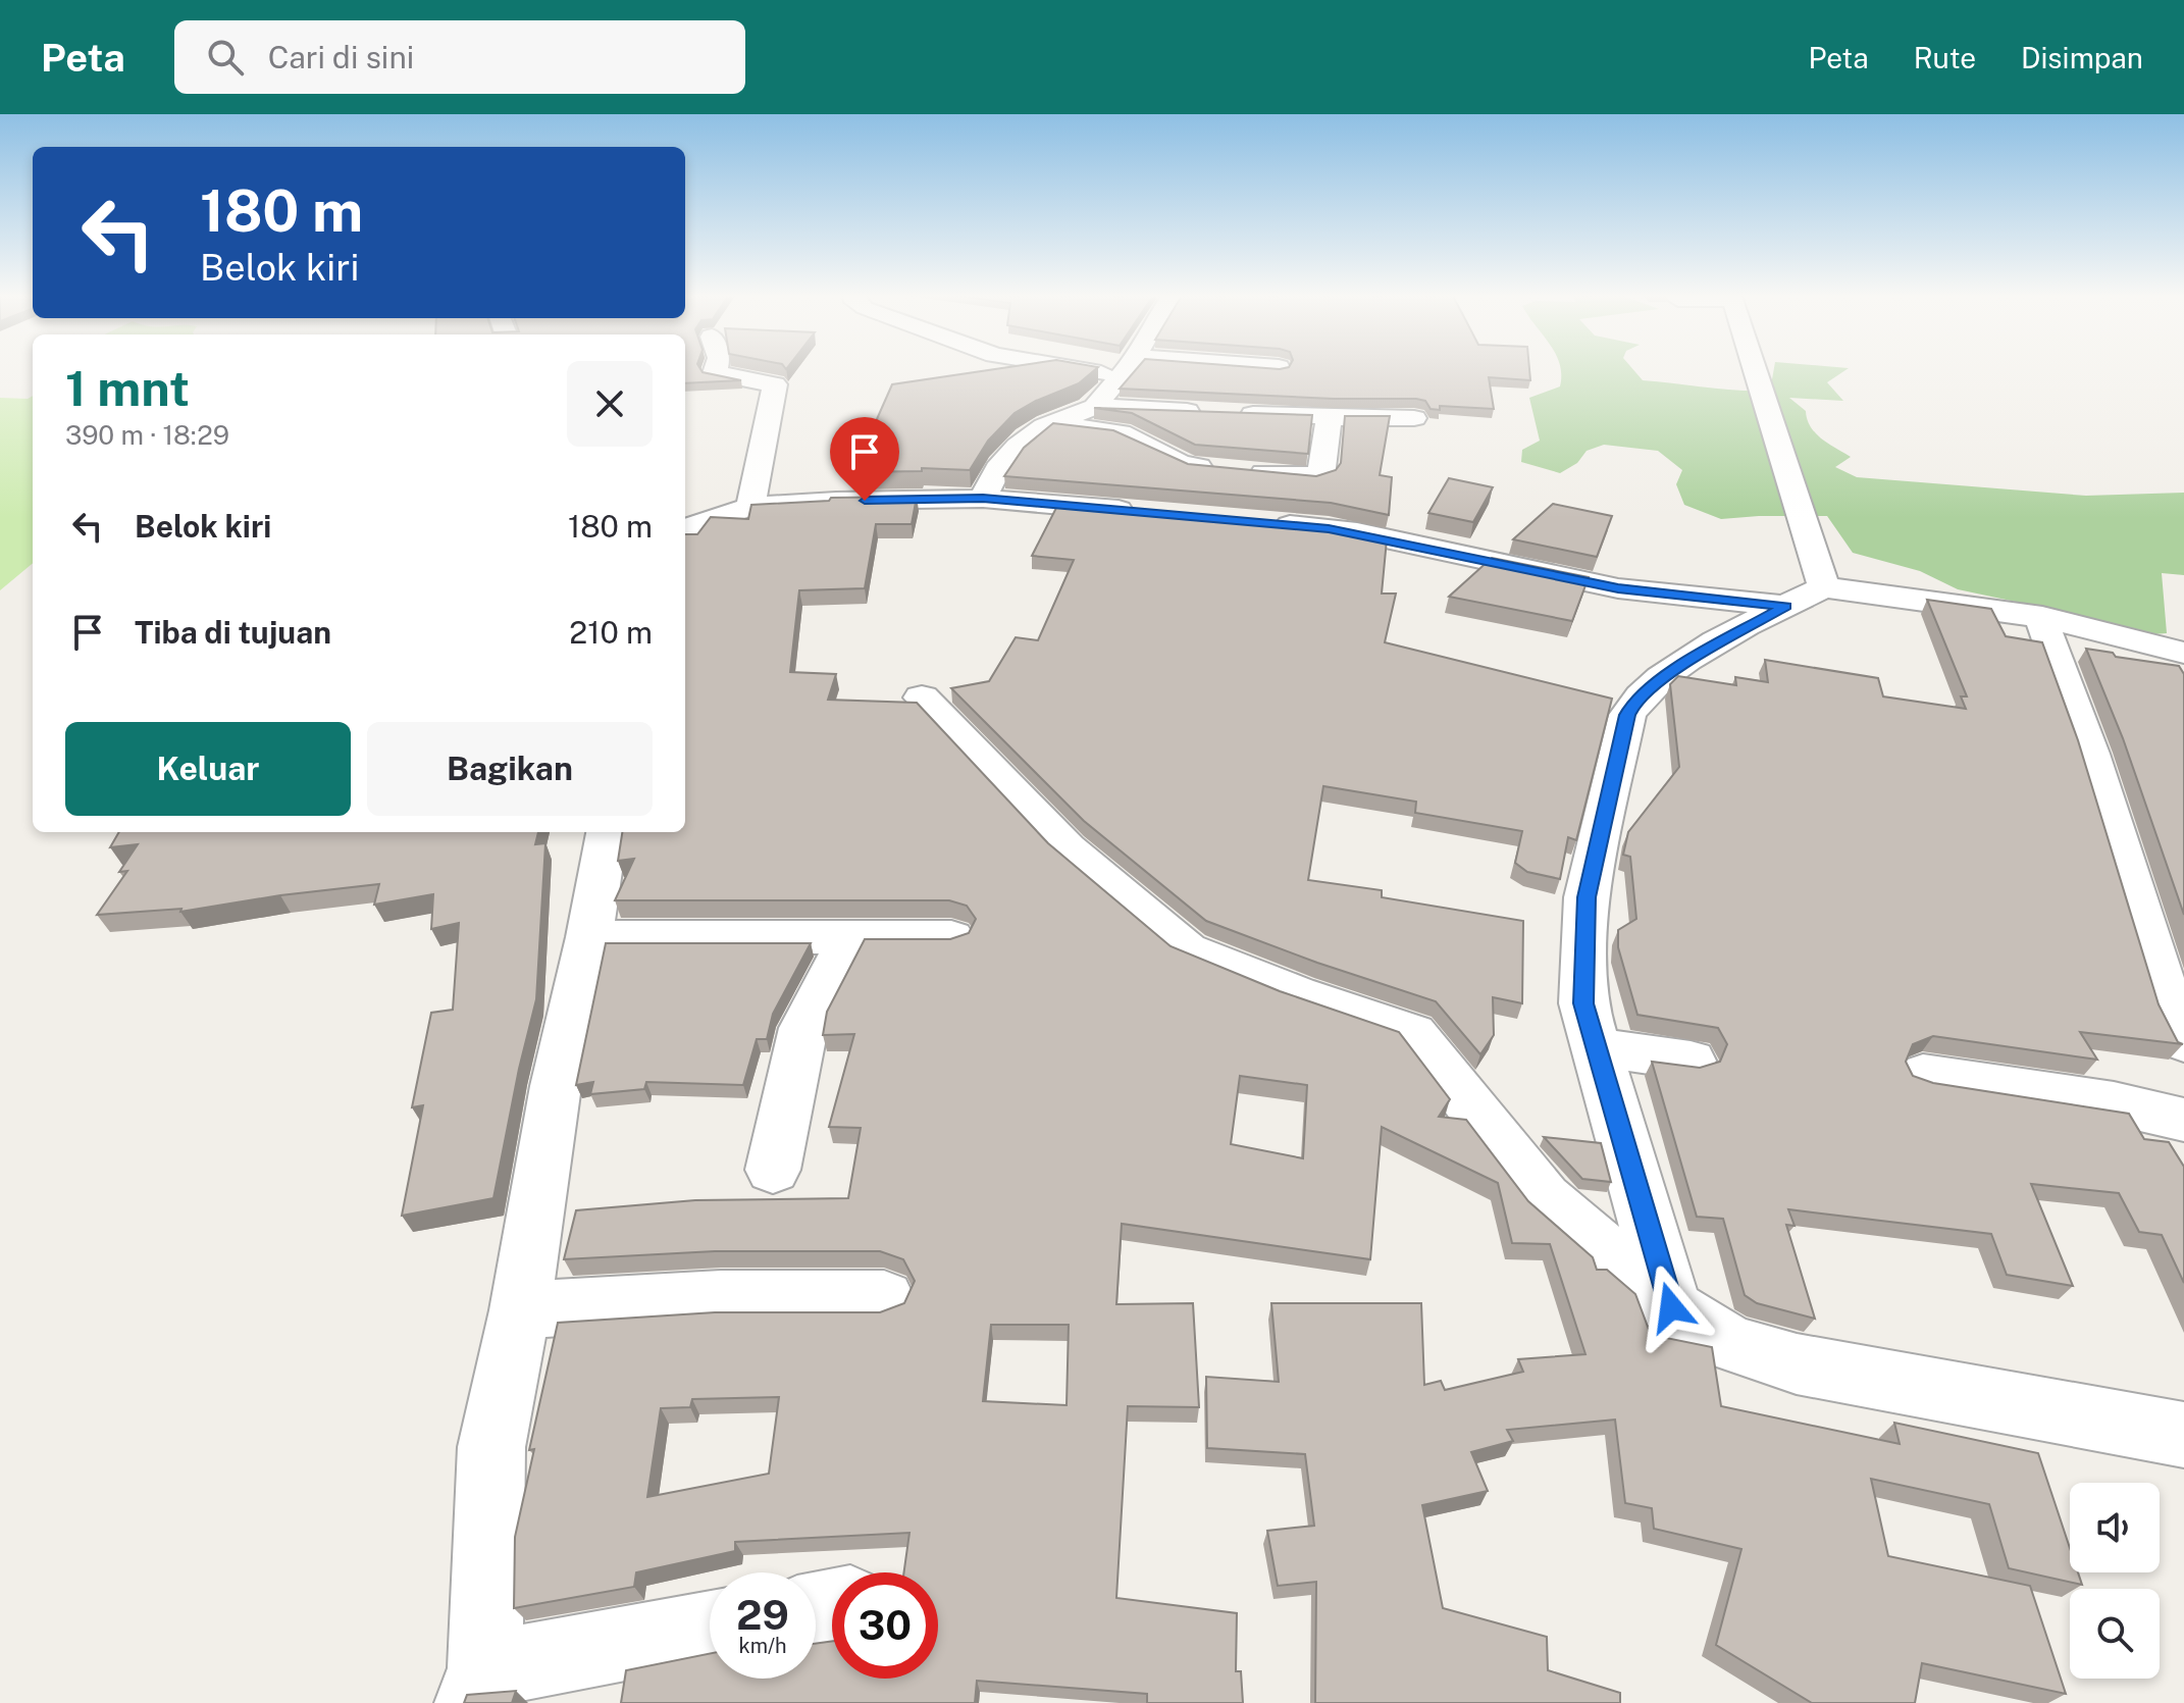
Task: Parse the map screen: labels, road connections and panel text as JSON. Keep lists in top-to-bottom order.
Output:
{
  "page": {
    "header": "Peta",
    "search": "Cari di sini",
    "nav": ["Peta", "Rute", "Disimpan"],
    "turn": ["180 m", "Belok kiri"],
    "heading": ["1 mnt", "390 m · 18:29"],
    "list": [
      {
        "name": "Belok kiri",
        "value": "180 m"
      },
      {
        "name": "Tiba di tujuan",
        "value": "210 m"
      }
    ],
    "buttons": ["Keluar", "Bagikan"],
    "speed": "29 km/h",
    "limit": "30"
  }
}
